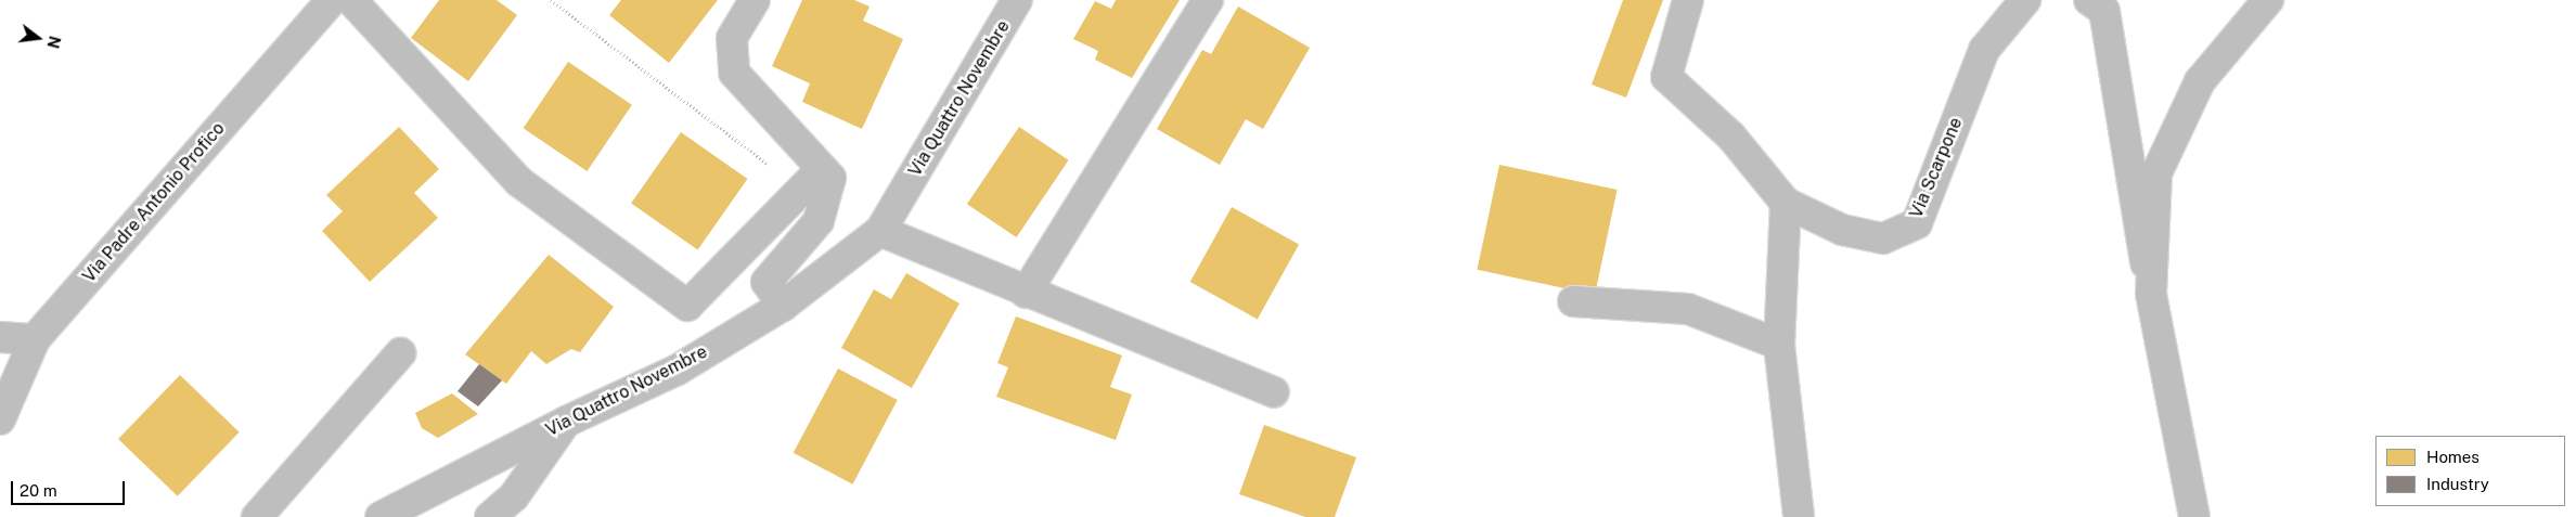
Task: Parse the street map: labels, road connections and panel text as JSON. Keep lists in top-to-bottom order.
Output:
{
  "streets": {
    "street": ["Via Quattro Novembre", "Via Scarpone", "Via Padre Antonio Profico"]
  },
  "legend": ["Homes", "Industry"],
  "scale_bar": "20 m",
  "north": "right"
}
